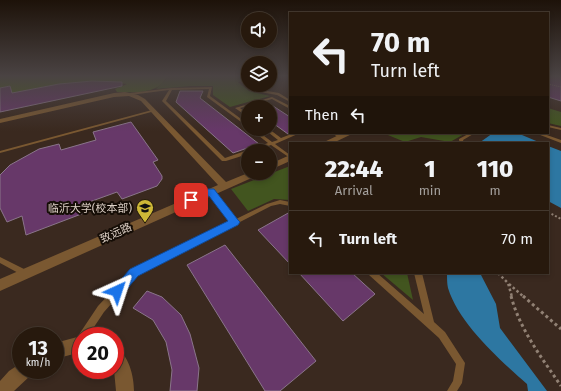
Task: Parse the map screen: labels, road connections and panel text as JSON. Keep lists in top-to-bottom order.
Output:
{
  "streets": {
    "street": ["致远路"]
  },
  "places": {
    "school or university": ["临沂大学(校本部)"]
  },
  "page": {
    "map_buttons": ["+", "−"],
    "turn": ["70 m", "Turn left"],
    "then": "Then",
    "eta": [
      "22:44",
      "Arrival",
      "1",
      "min",
      "110",
      "m"
    ],
    "list": [
      {
        "name": "Turn left",
        "value": "70 m"
      }
    ],
    "speed": "13 km/h",
    "limit": "20"
  }
}
